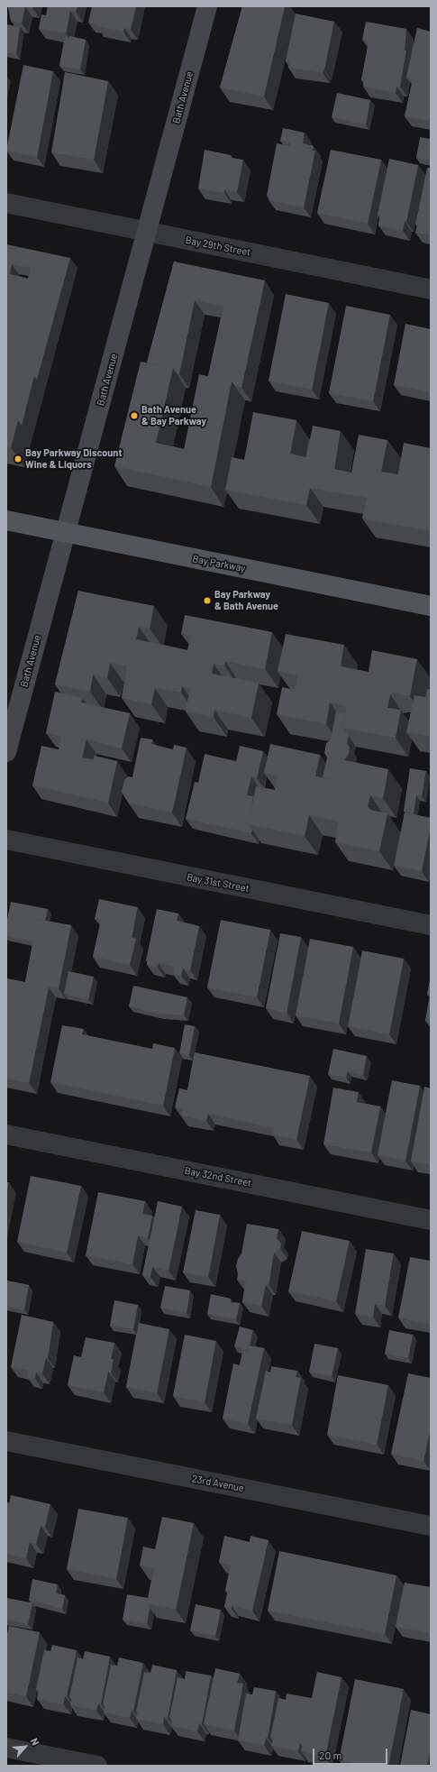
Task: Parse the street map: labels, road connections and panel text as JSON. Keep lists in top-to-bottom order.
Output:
{
  "streets": {
    "main road": ["Bay Parkway"],
    "street": [
      "Bath Avenue",
      "Bay 29th Street",
      "Bay 31st Street",
      "Bay 32nd Street",
      "23rd Avenue"
    ]
  },
  "crossings": [
    ["Bath Avenue", "Bay 29th Street"],
    ["Bath Avenue", "Bay Parkway"]
  ],
  "places": ["Bath Avenue & Bay Parkway", "Bay Parkway Discount Wine & Liquors", "Bay Parkway & Bath Avenue"],
  "scale_bar": "20 m",
  "north": "top right"
}
